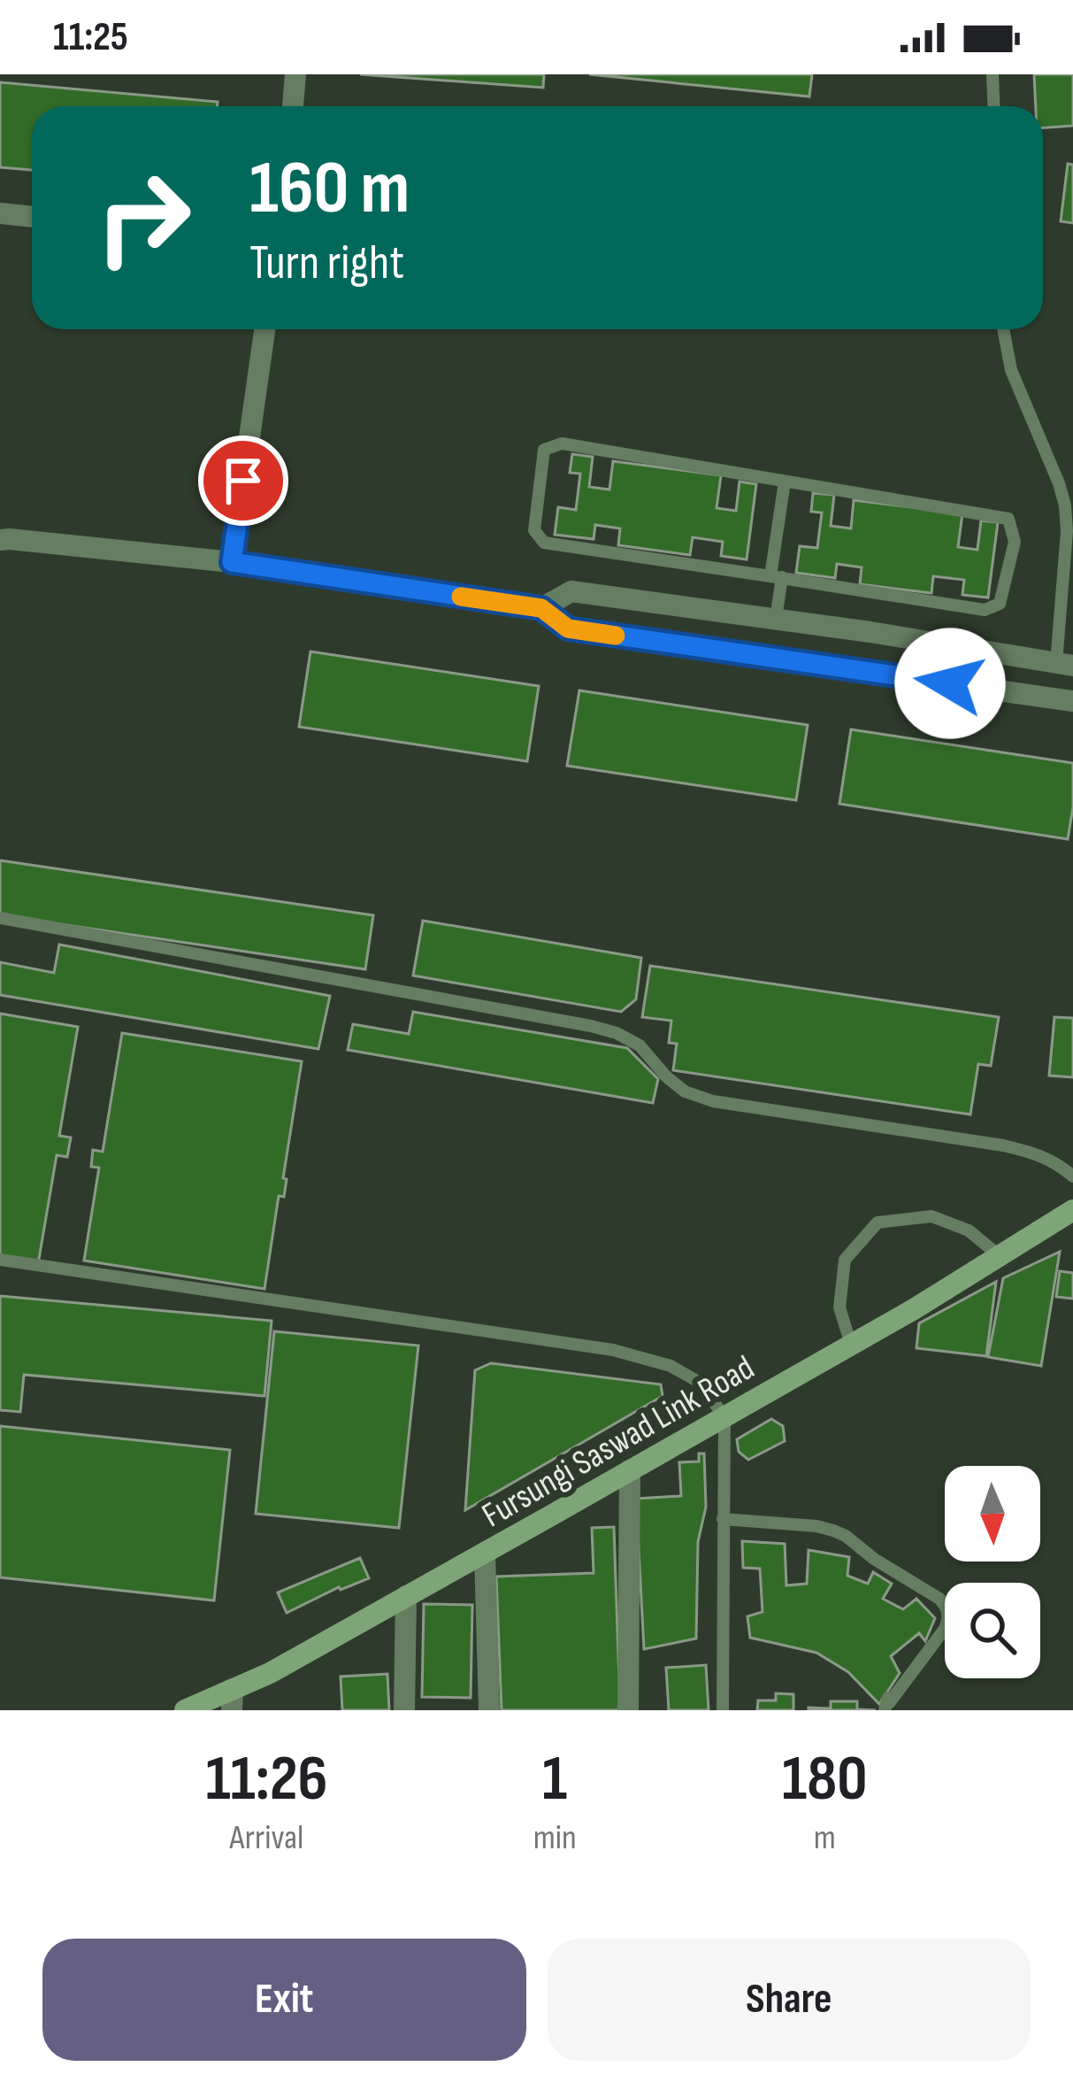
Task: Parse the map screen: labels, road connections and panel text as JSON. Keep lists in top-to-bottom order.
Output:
{
  "streets": {
    "street": ["Fursungi Saswad Link Road"]
  },
  "north": "bottom",
  "page": {
    "status": "11:25",
    "turn": ["160 m", "Turn right"],
    "eta": [
      "11:26",
      "Arrival",
      "1",
      "min",
      "180",
      "m"
    ],
    "buttons": ["Exit", "Share"]
  }
}
